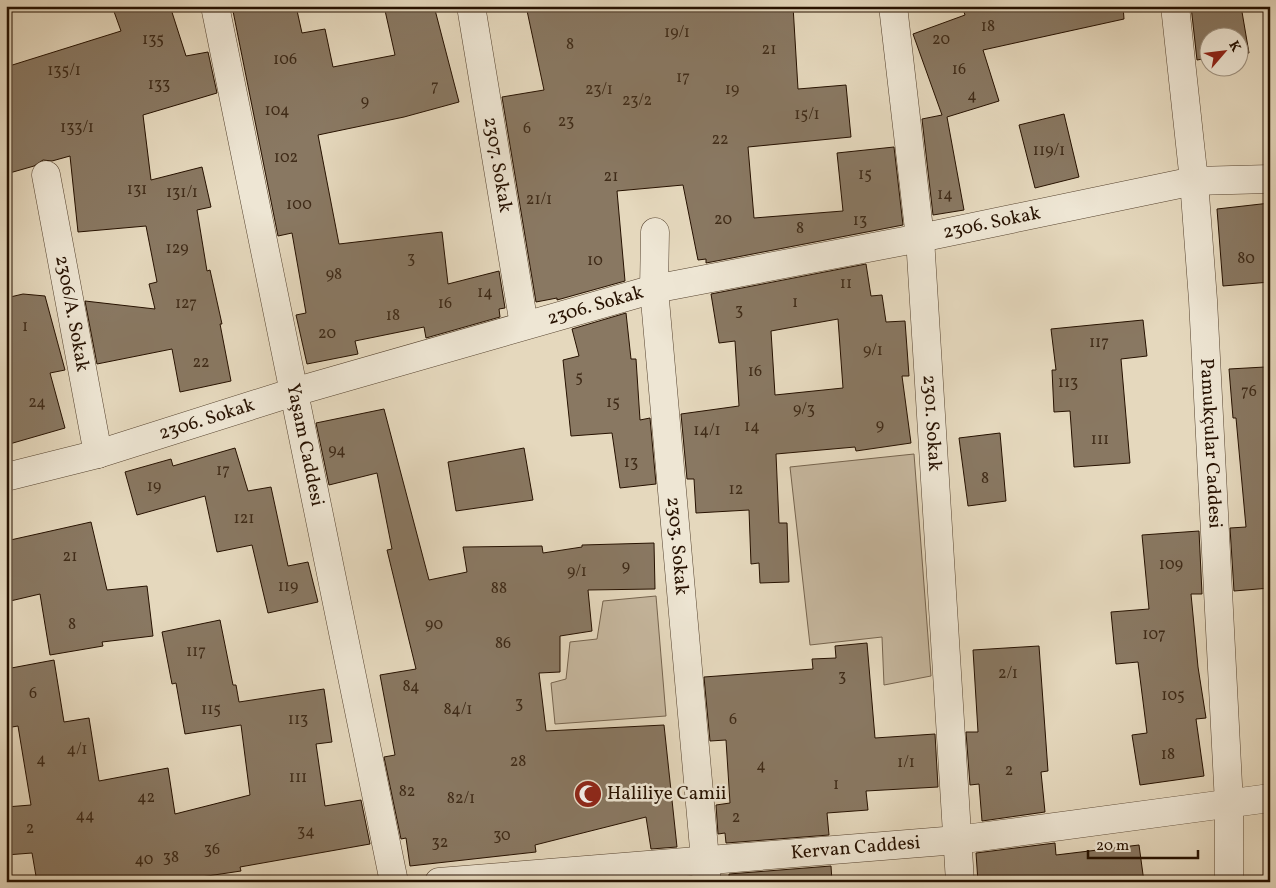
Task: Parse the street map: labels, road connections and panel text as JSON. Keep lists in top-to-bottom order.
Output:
{
  "streets": {
    "street": [
      "2307. Sokak",
      "2306. Sokak",
      "2306/A. Sokak",
      "2301. Sokak",
      "Pamukçular Caddesi",
      "Yaşam Caddesi",
      "2303. Sokak",
      "Kervan Caddesi"
    ]
  },
  "crossings": [
    ["2307. Sokak", "2306. Sokak"],
    ["2306. Sokak", "2306/A. Sokak"],
    ["2306. Sokak", "2301. Sokak"],
    ["2306. Sokak", "Pamukçular Caddesi"],
    ["2306. Sokak", "Yaşam Caddesi"],
    ["2306. Sokak", "2303. Sokak"],
    ["2301. Sokak", "Kervan Caddesi"],
    ["Pamukçular Caddesi", "Kervan Caddesi"],
    ["2303. Sokak", "Kervan Caddesi"]
  ],
  "places": {
    "mosque": ["Haliliye Camii"]
  },
  "house_numbers": [
    "18",
    "19/1",
    "135",
    "20",
    "8",
    "21",
    "106",
    "16",
    "135/1",
    "17",
    "133",
    "7",
    "23/1",
    "19",
    "4",
    "23/2",
    "9",
    "104",
    "15/1",
    "23",
    "133/1",
    "6",
    "22",
    "119/1",
    "102",
    "15",
    "21",
    "131",
    "131/1",
    "14",
    "21/1",
    "100",
    "20",
    "13",
    "8",
    "129",
    "3",
    "80",
    "10",
    "98",
    "11",
    "14",
    "1",
    "127",
    "16",
    "3",
    "18",
    "1",
    "20",
    "117",
    "9/1",
    "22",
    "16",
    "5",
    "113",
    "76",
    "24",
    "15",
    "9/3",
    "9",
    "14",
    "14/1",
    "111",
    "94",
    "13",
    "17",
    "8",
    "19",
    "12",
    "121",
    "21",
    "109",
    "9",
    "9/1",
    "119",
    "88",
    "8",
    "90",
    "107",
    "86",
    "117",
    "2/1",
    "3",
    "84",
    "6",
    "105",
    "3",
    "115",
    "84/1",
    "113",
    "6",
    "4/1",
    "18",
    "4",
    "28",
    "1/1",
    "4",
    "2",
    "111",
    "1",
    "82",
    "42",
    "82/1",
    "44",
    "2",
    "2",
    "34",
    "30",
    "32",
    "36",
    "38",
    "40"
  ],
  "scale_bar": "20 m",
  "north": "top right"
}
